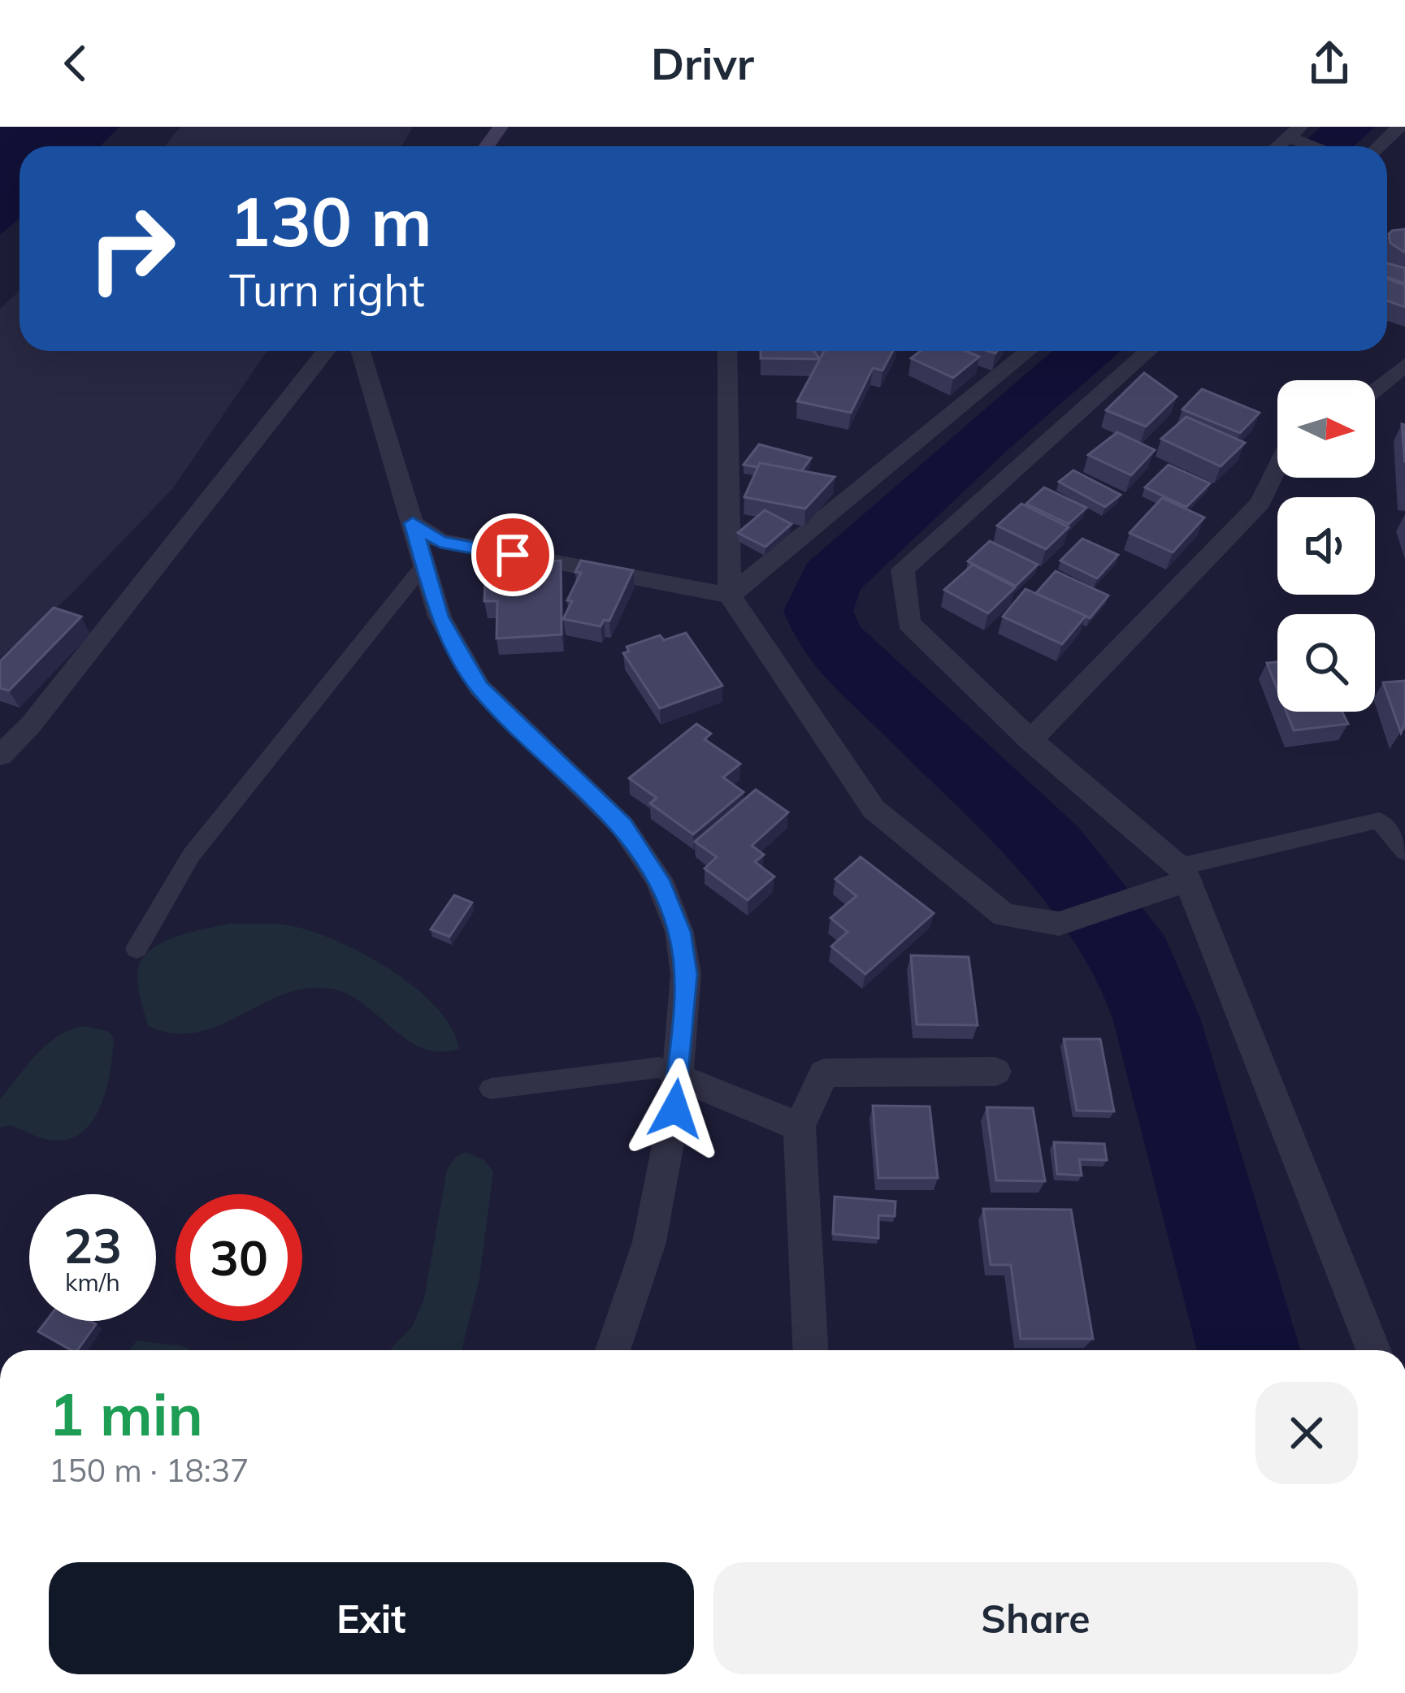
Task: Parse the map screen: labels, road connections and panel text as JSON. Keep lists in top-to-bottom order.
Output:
{
  "north": "right",
  "page": {
    "header": "Drivr",
    "turn": ["130 m", "Turn right"],
    "speed": "23 km/h",
    "limit": "30",
    "heading": ["1 min", "150 m · 18:37"],
    "buttons": ["Exit", "Share"]
  }
}
